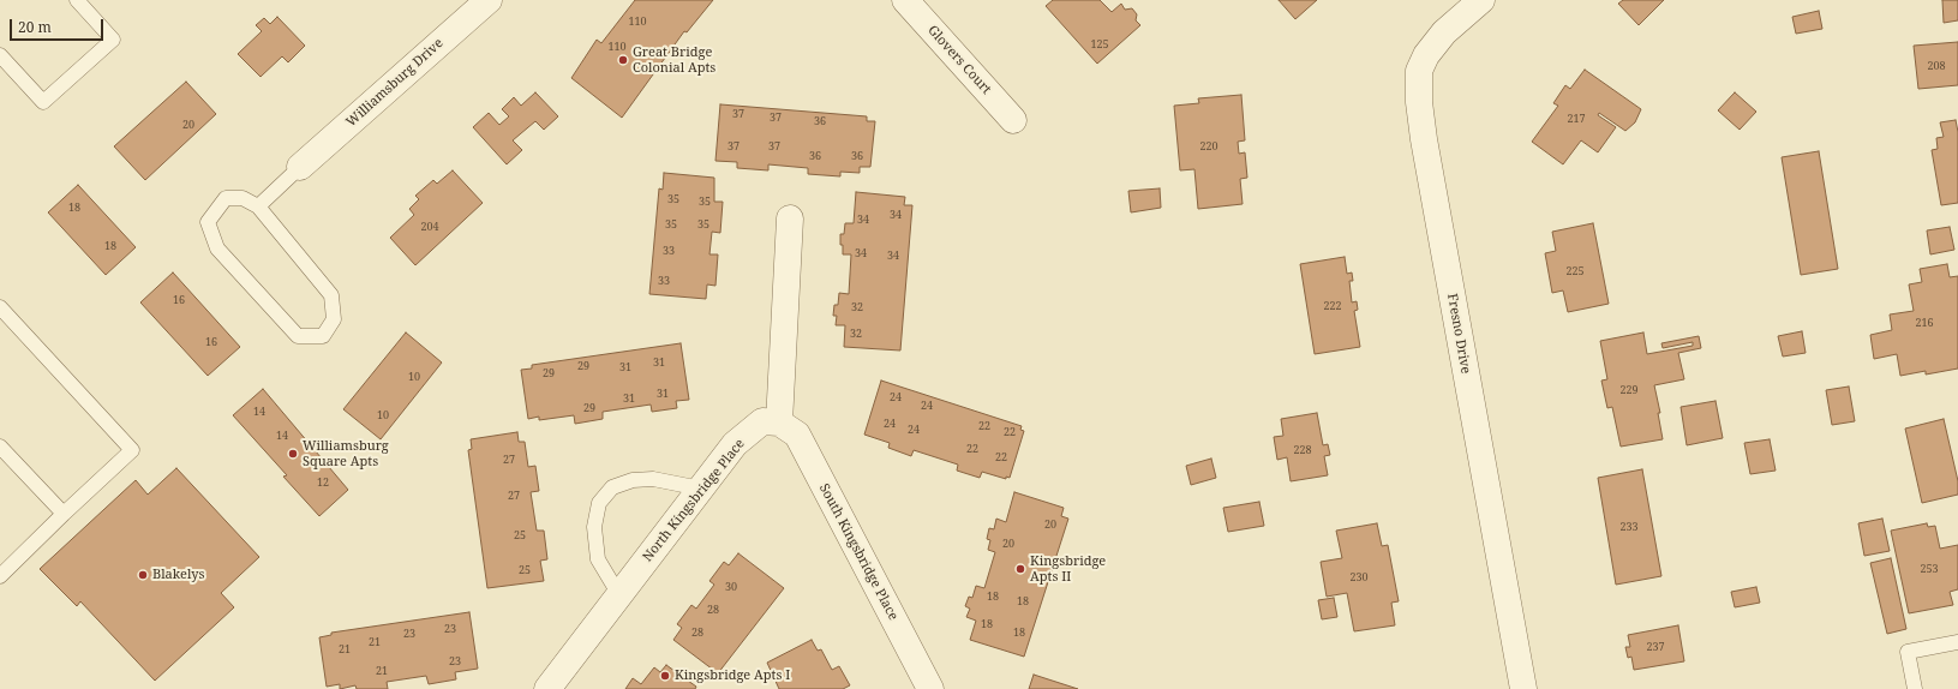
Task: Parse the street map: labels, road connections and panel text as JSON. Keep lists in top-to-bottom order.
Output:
{
  "streets": {
    "street": [
      "Glovers Court",
      "Williamsburg Drive",
      "Fresno Drive",
      "North Kingsbridge Place",
      "South Kingsbridge Place"
    ]
  },
  "crossings": [
    ["North Kingsbridge Place", "South Kingsbridge Place"]
  ],
  "places": [
    "Great Bridge Colonial Apts",
    "Williamsburg Square Apts",
    "Kingsbridge Apts II",
    "Blakelys",
    "Kingsbridge Apts I"
  ],
  "house_numbers": [
    "110",
    "125",
    "110",
    "208",
    "37",
    "37",
    "217",
    "36",
    "20",
    "37",
    "37",
    "220",
    "36",
    "36",
    "35",
    "35",
    "18",
    "34",
    "34",
    "35",
    "35",
    "204",
    "18",
    "33",
    "34",
    "34",
    "225",
    "33",
    "16",
    "222",
    "32",
    "216",
    "32",
    "16",
    "31",
    "29",
    "31",
    "29",
    "10",
    "229",
    "31",
    "24",
    "31",
    "24",
    "29",
    "14",
    "10",
    "24",
    "22",
    "24",
    "22",
    "14",
    "22",
    "228",
    "22",
    "27",
    "12",
    "27",
    "20",
    "233",
    "25",
    "20",
    "253",
    "25",
    "230",
    "30",
    "18",
    "18",
    "28",
    "18",
    "23",
    "28",
    "18",
    "23",
    "21",
    "237",
    "21",
    "23",
    "21"
  ],
  "scale_bar": "20 m"
}
